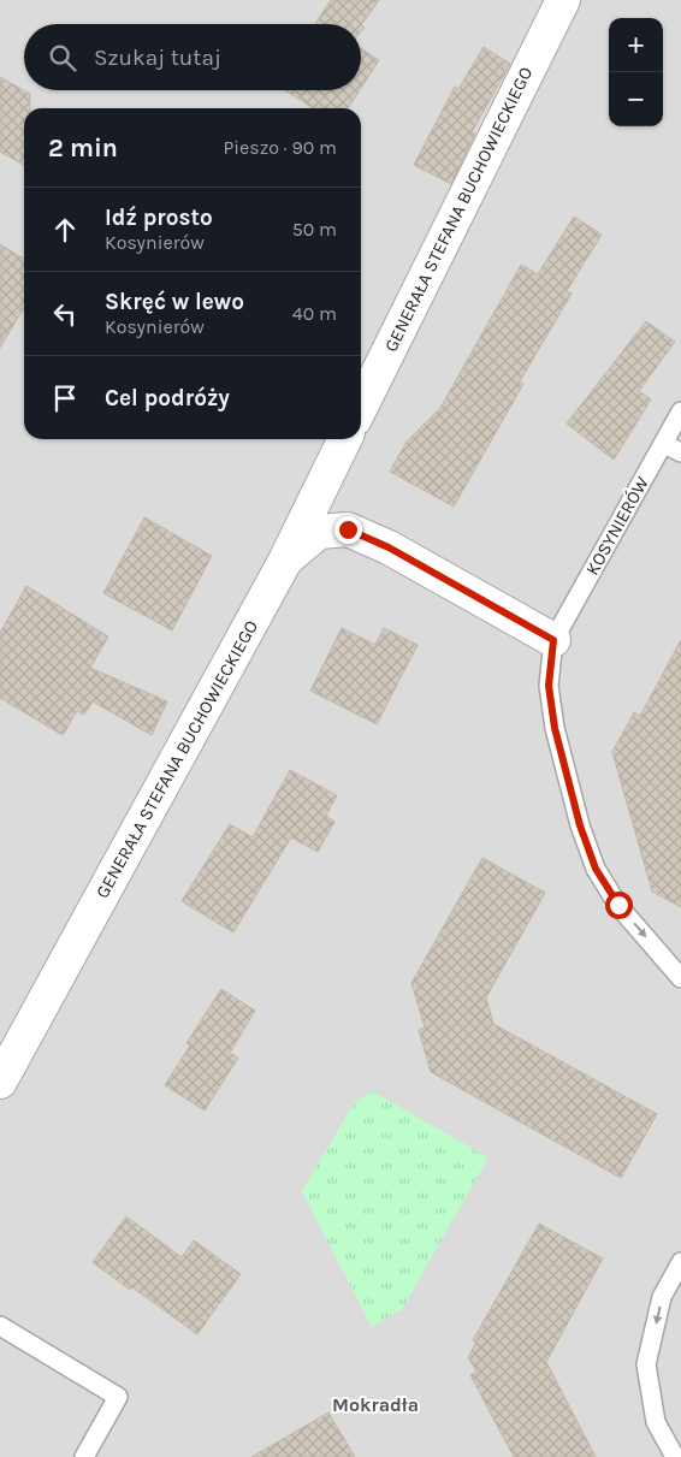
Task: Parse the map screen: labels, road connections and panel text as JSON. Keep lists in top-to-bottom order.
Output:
{
  "streets": {
    "street": ["GENERAŁA STEFANA BUCHOWIECKIEGO"],
    "lane": ["KOSYNIERÓW"]
  },
  "one_way": ["KOSYNIERÓW"],
  "districts": ["Mokradła"],
  "page": {
    "map_buttons": ["+", "−"],
    "search": "Szukaj tutaj",
    "heading": ["2 min", "Pieszo · 90 m"],
    "list": [
      ["Idź prosto", "Kosynierów", "50 m"],
      ["Skręć w lewo", "Kosynierów", "40 m"],
      "Cel podróży"
    ]
  }
}
